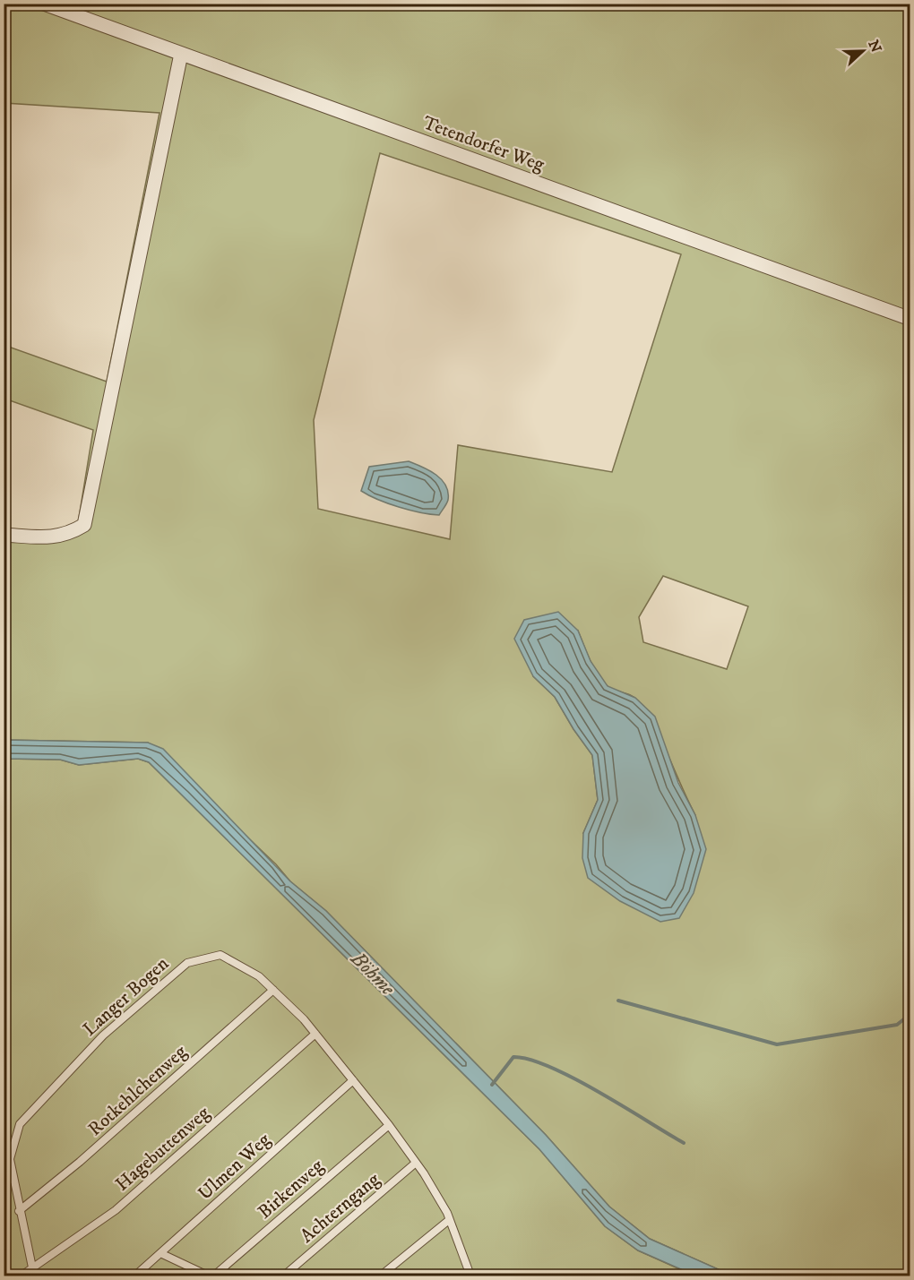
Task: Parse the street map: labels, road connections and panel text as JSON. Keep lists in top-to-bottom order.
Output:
{
  "streets": {
    "street": ["Tetendorfer Weg"],
    "lane": [
      "Langer Bogen",
      "Rotkehlchenweg",
      "Hagebuttenweg",
      "Ulmen Weg",
      "Birkenweg",
      "Achterngang"
    ]
  },
  "crossings": [
    ["Langer Bogen", "Rotkehlchenweg"],
    ["Langer Bogen", "Hagebuttenweg"],
    ["Langer Bogen", "Ulmen Weg"],
    ["Langer Bogen", "Birkenweg"],
    ["Langer Bogen", "Achterngang"]
  ],
  "water": ["Böhme"],
  "north": "right"
}
